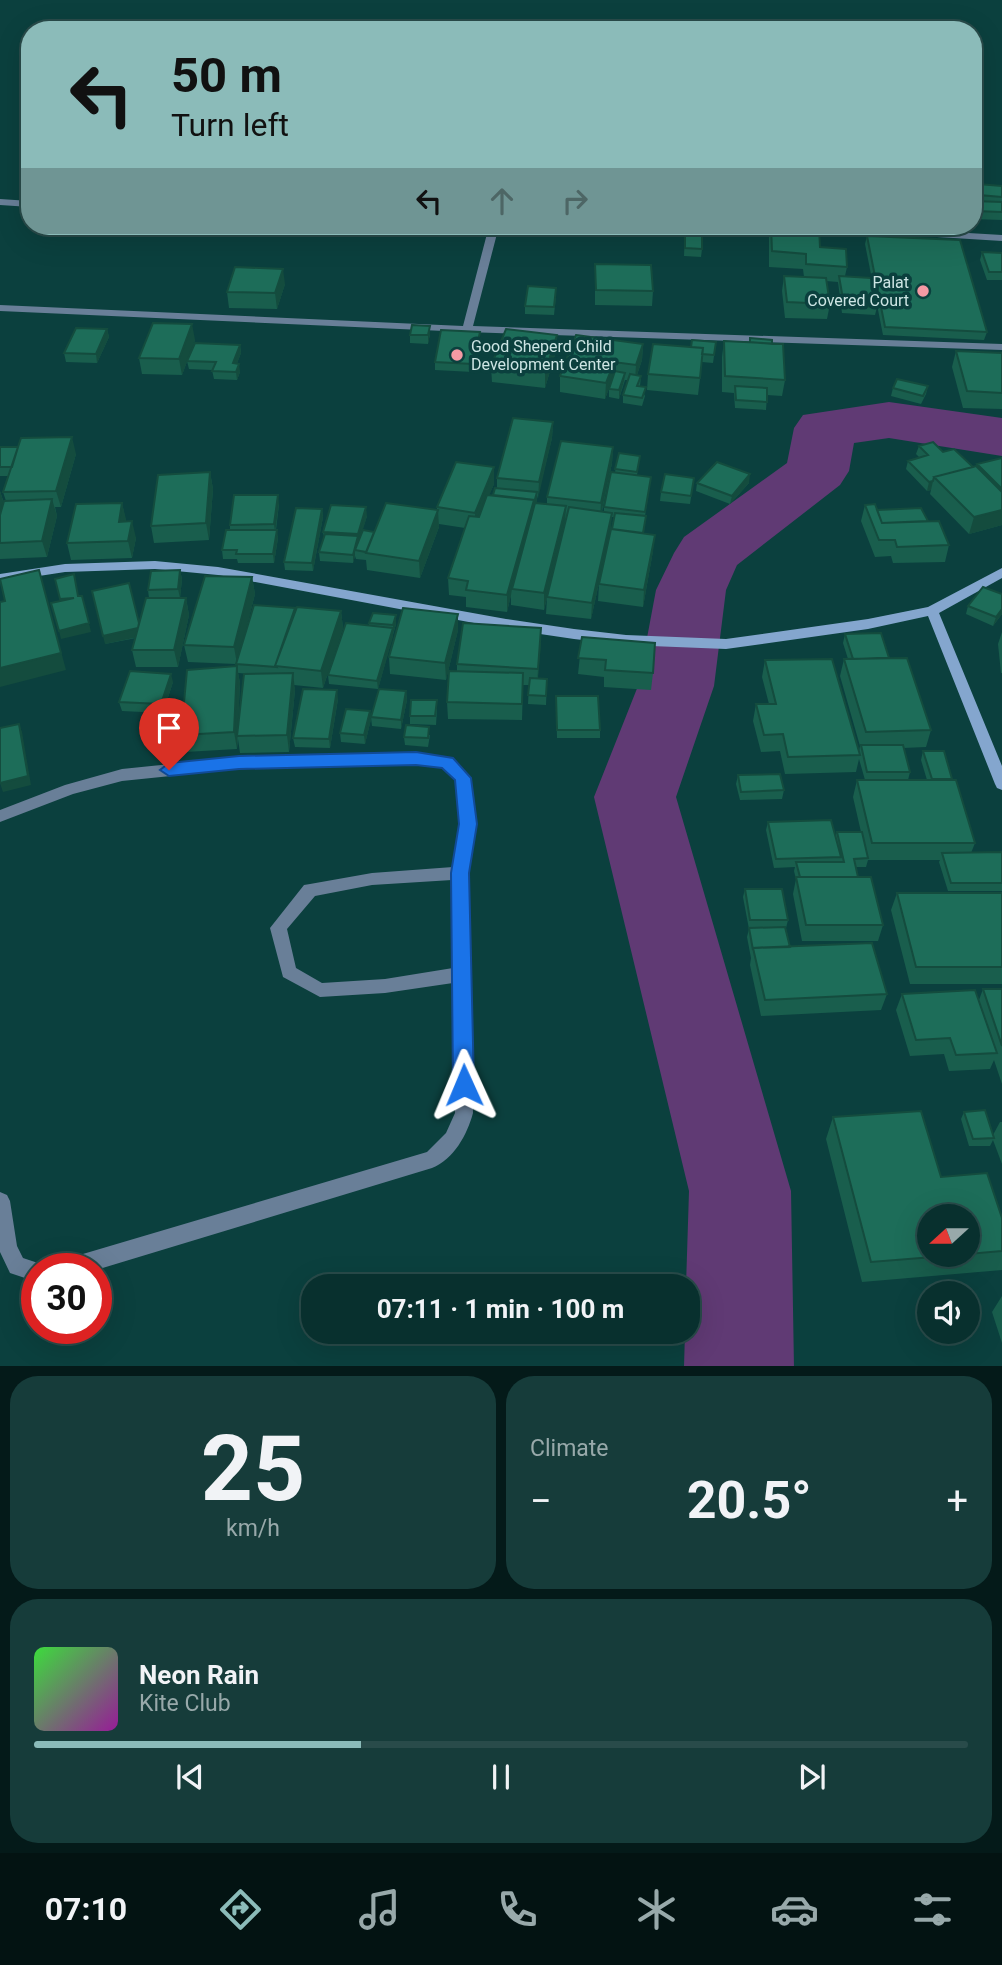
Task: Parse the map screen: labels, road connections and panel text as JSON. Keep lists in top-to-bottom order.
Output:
{
  "places": ["Palat Covered Court", "Good Sheperd Child Development Center"],
  "north": "left",
  "page": {
    "turn": ["50 m", "Turn left"],
    "limit": "30",
    "trip": "07:11 · 1 min · 100 m",
    "tile": [
      ["25", "km/h"],
      "Climate"
    ],
    "heat": ["−", "20.5°", "+"],
    "song": ["Neon Rain", "Kite Club"],
    "tabs": "07:10"
  }
}
